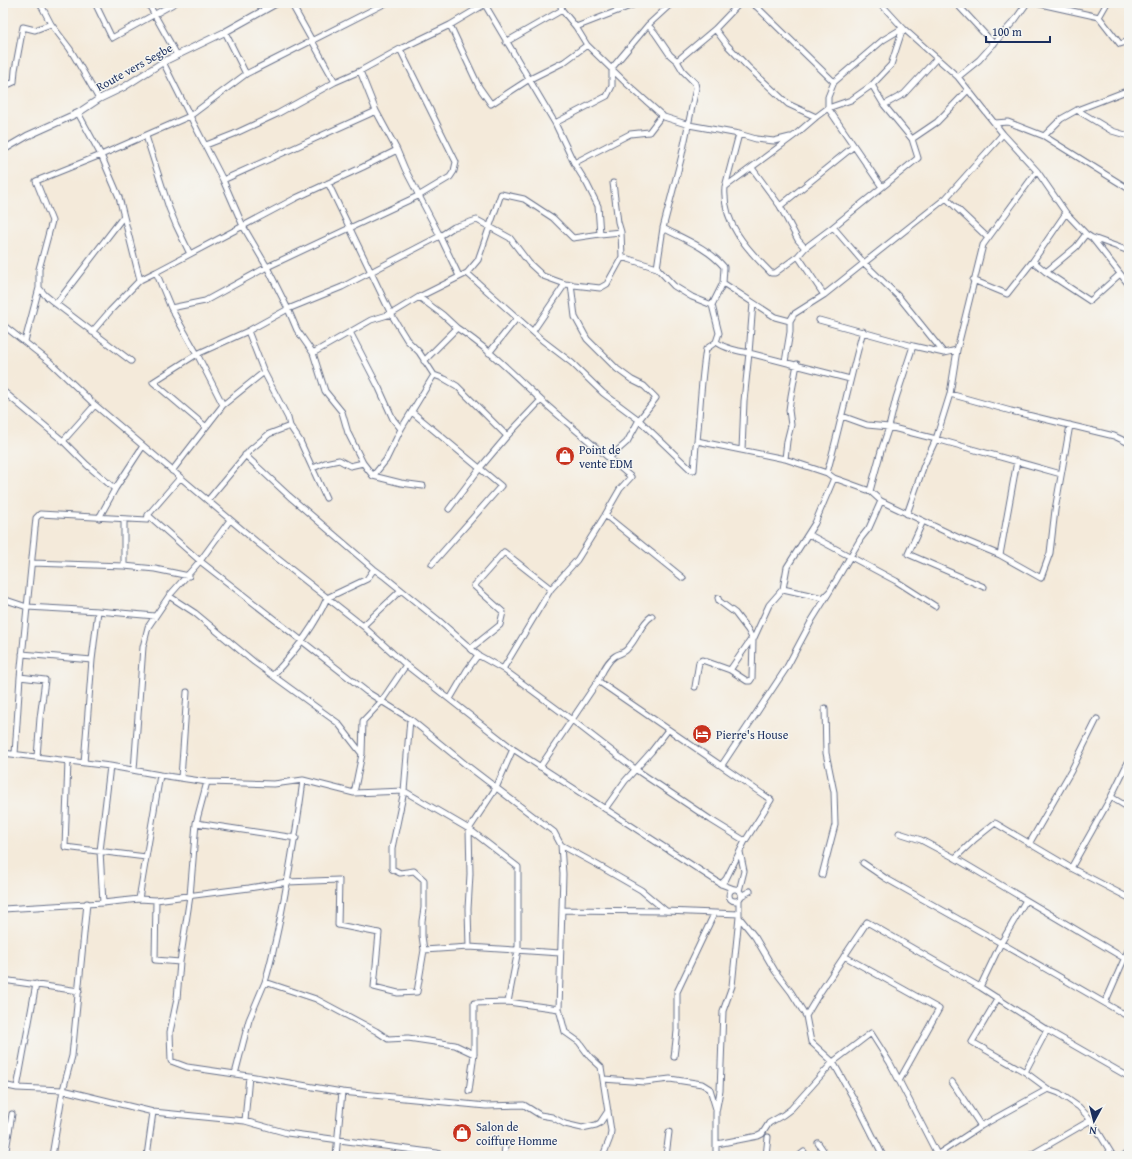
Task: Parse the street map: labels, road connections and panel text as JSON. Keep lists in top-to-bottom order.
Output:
{
  "streets": {
    "main road": ["Route vers Segbe"]
  },
  "places": {
    "shop": ["Point de vente EDM", "Salon de coiffure Homme"],
    "hotel": ["Pierre's House"]
  },
  "scale_bar": "100 m",
  "north": "bottom"
}
